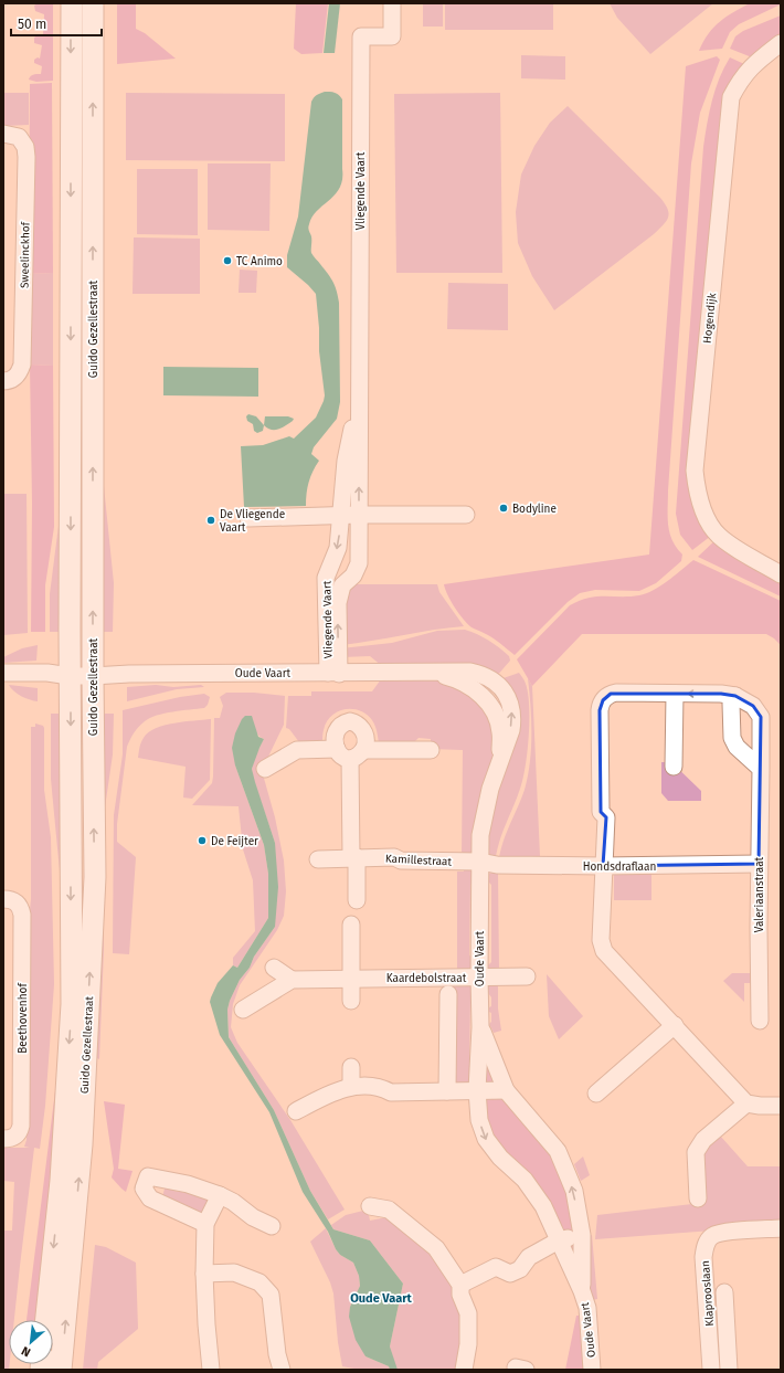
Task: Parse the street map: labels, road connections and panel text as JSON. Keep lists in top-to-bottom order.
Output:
{
  "streets": {
    "main road": ["Guido Gezellestraat"],
    "street": [
      "Vliegende Vaart",
      "Sweelinckhof",
      "Hogendijk",
      "Oude Vaart",
      "Kamillestraat",
      "Hondsdraflaan",
      "Valeriaanstraat",
      "Kaardebolstraat",
      "Beethovenhof",
      "Klaprooslaan"
    ]
  },
  "crossings": [
    ["Vliegende Vaart", "Oude Vaart"],
    ["Guido Gezellestraat", "Oude Vaart"],
    ["Oude Vaart", "Kamillestraat"],
    ["Oude Vaart", "Hondsdraflaan"],
    ["Oude Vaart", "Kaardebolstraat"],
    ["Kamillestraat", "Hondsdraflaan"],
    ["Hondsdraflaan", "Valeriaanstraat"]
  ],
  "districts": ["Oude Vaart"],
  "places": [
    "TC Animo",
    "Bodyline",
    "De Vliegende Vaart",
    "De Feijter"
  ],
  "scale_bar": "50 m",
  "north": "bottom left"
}
